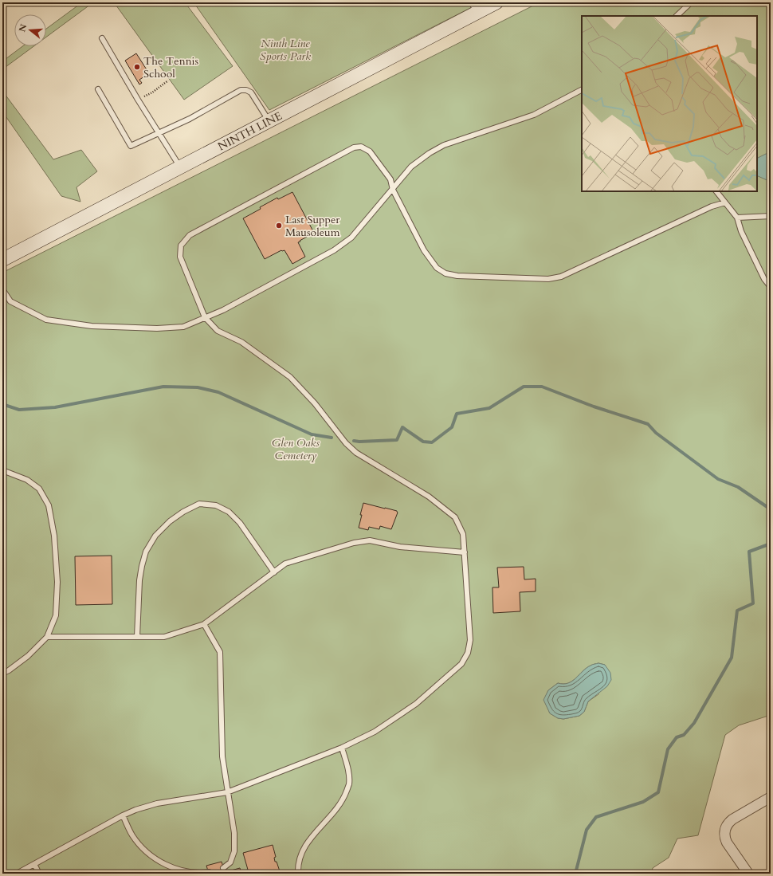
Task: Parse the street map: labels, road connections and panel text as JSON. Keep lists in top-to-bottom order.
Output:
{
  "streets": {
    "main road": ["NINTH LINE"]
  },
  "parks": ["Ninth Line Sports Park", "Glen Oaks Cemetery"],
  "places": ["The Tennis School", "Last Supper Mausoleum"],
  "north": "left"
}
